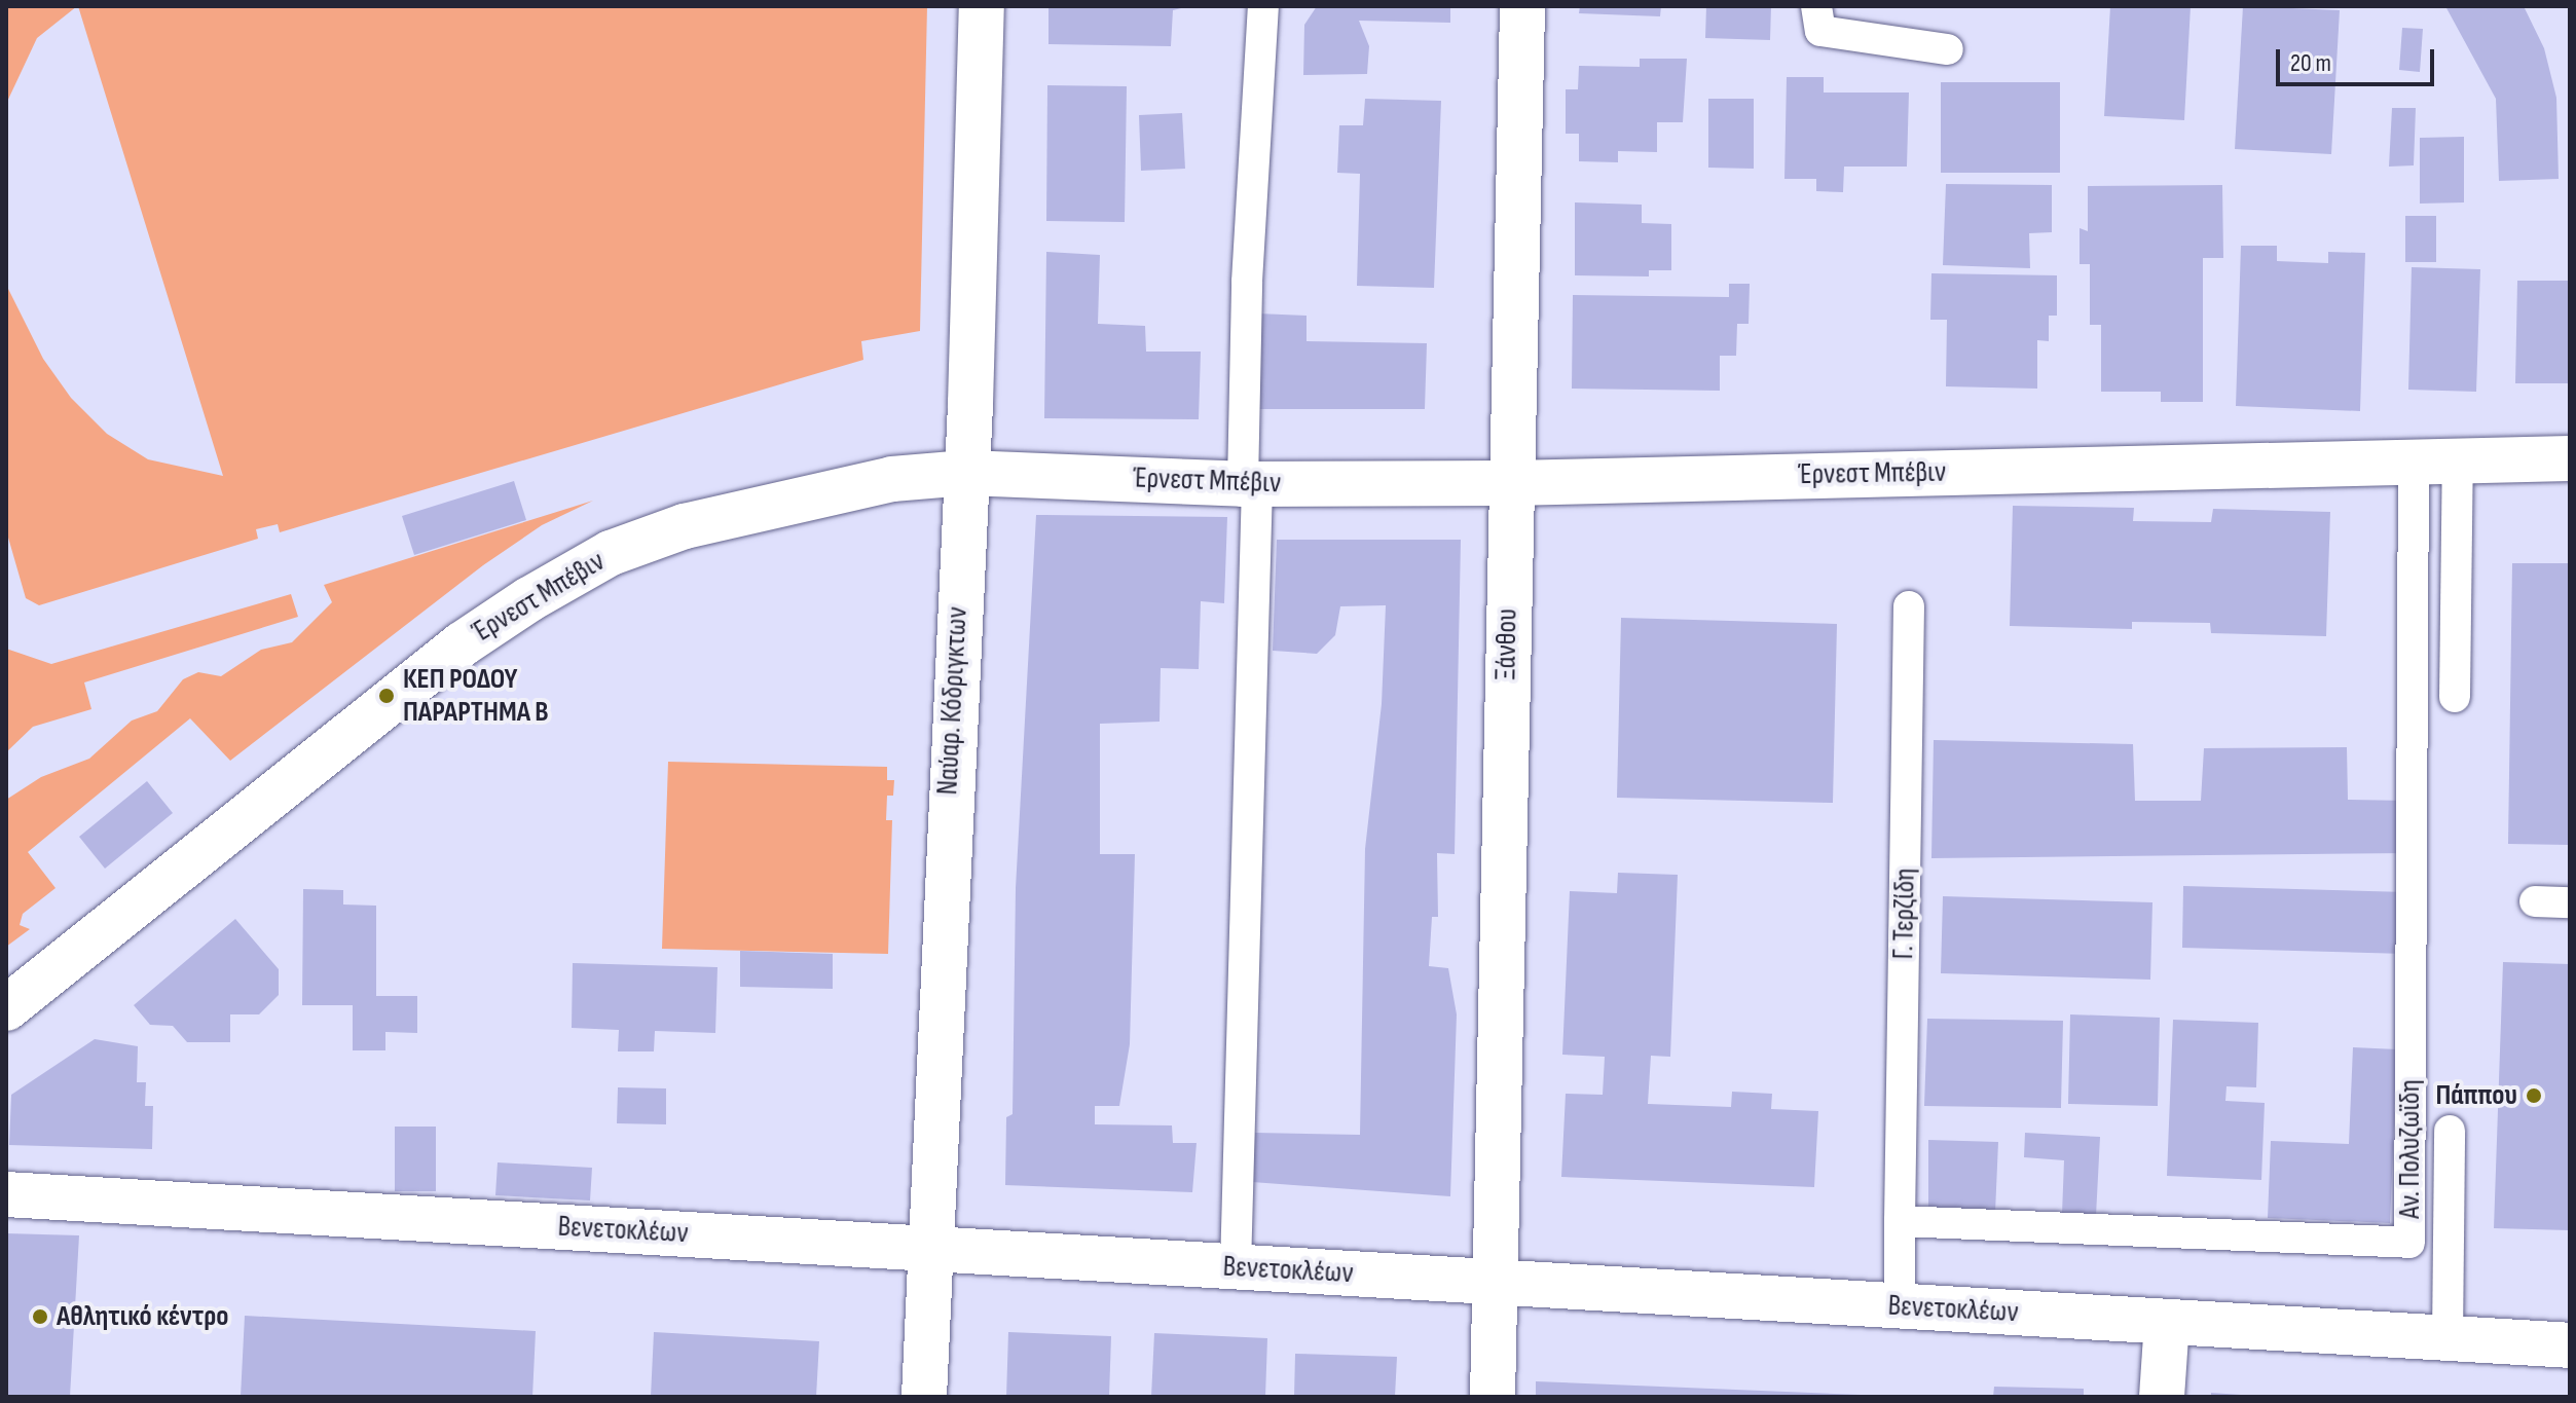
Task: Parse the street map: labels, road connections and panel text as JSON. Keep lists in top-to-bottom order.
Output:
{
  "streets": {
    "street": [
      "Έρνεστ Μπέβιν",
      "Ξάνθου",
      "Ναύαρ. Κόδριγκτων",
      "Βενετοκλέων"
    ],
    "lane": ["Γ. Τερζίδη", "Αν. Πολυζωϊδη"]
  },
  "crossings": [
    ["Έρνεστ Μπέβιν", "Ξάνθου"],
    ["Έρνεστ Μπέβιν", "Ναύαρ. Κόδριγκτων"],
    ["Έρνεστ Μπέβιν", "Αν. Πολυζωϊδη"],
    ["Ξάνθου", "Βενετοκλέων"],
    ["Ναύαρ. Κόδριγκτων", "Βενετοκλέων"],
    ["Γ. Τερζίδη", "Αν. Πολυζωϊδη"]
  ],
  "places": ["ΚΕΠ ΡΟΔΟΥ ΠΑΡΑΡΤΗΜΑ Β", "Πάππου", "Αθλητικό κέντρο"],
  "scale_bar": "20 m"
}
